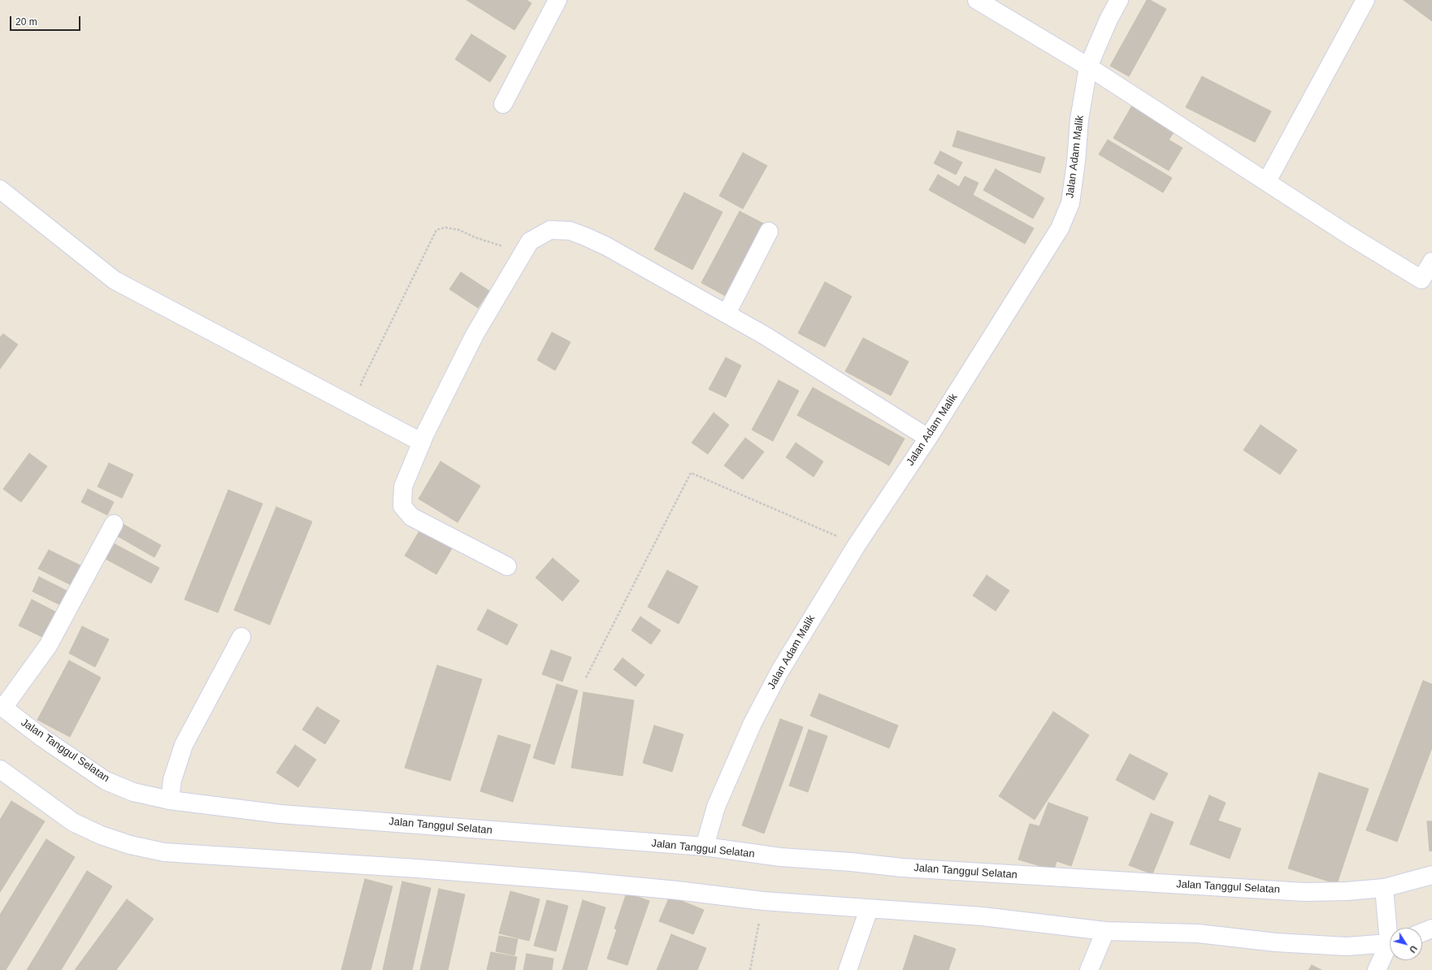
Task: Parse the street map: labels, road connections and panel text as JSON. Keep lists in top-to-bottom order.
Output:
{
  "streets": {
    "street": ["Jalan Adam Malik", "Jalan Tanggul Selatan"]
  },
  "crossings": [
    ["Jalan Adam Malik", "Jalan Tanggul Selatan"]
  ],
  "scale_bar": "20 m",
  "north": "bottom right"
}
